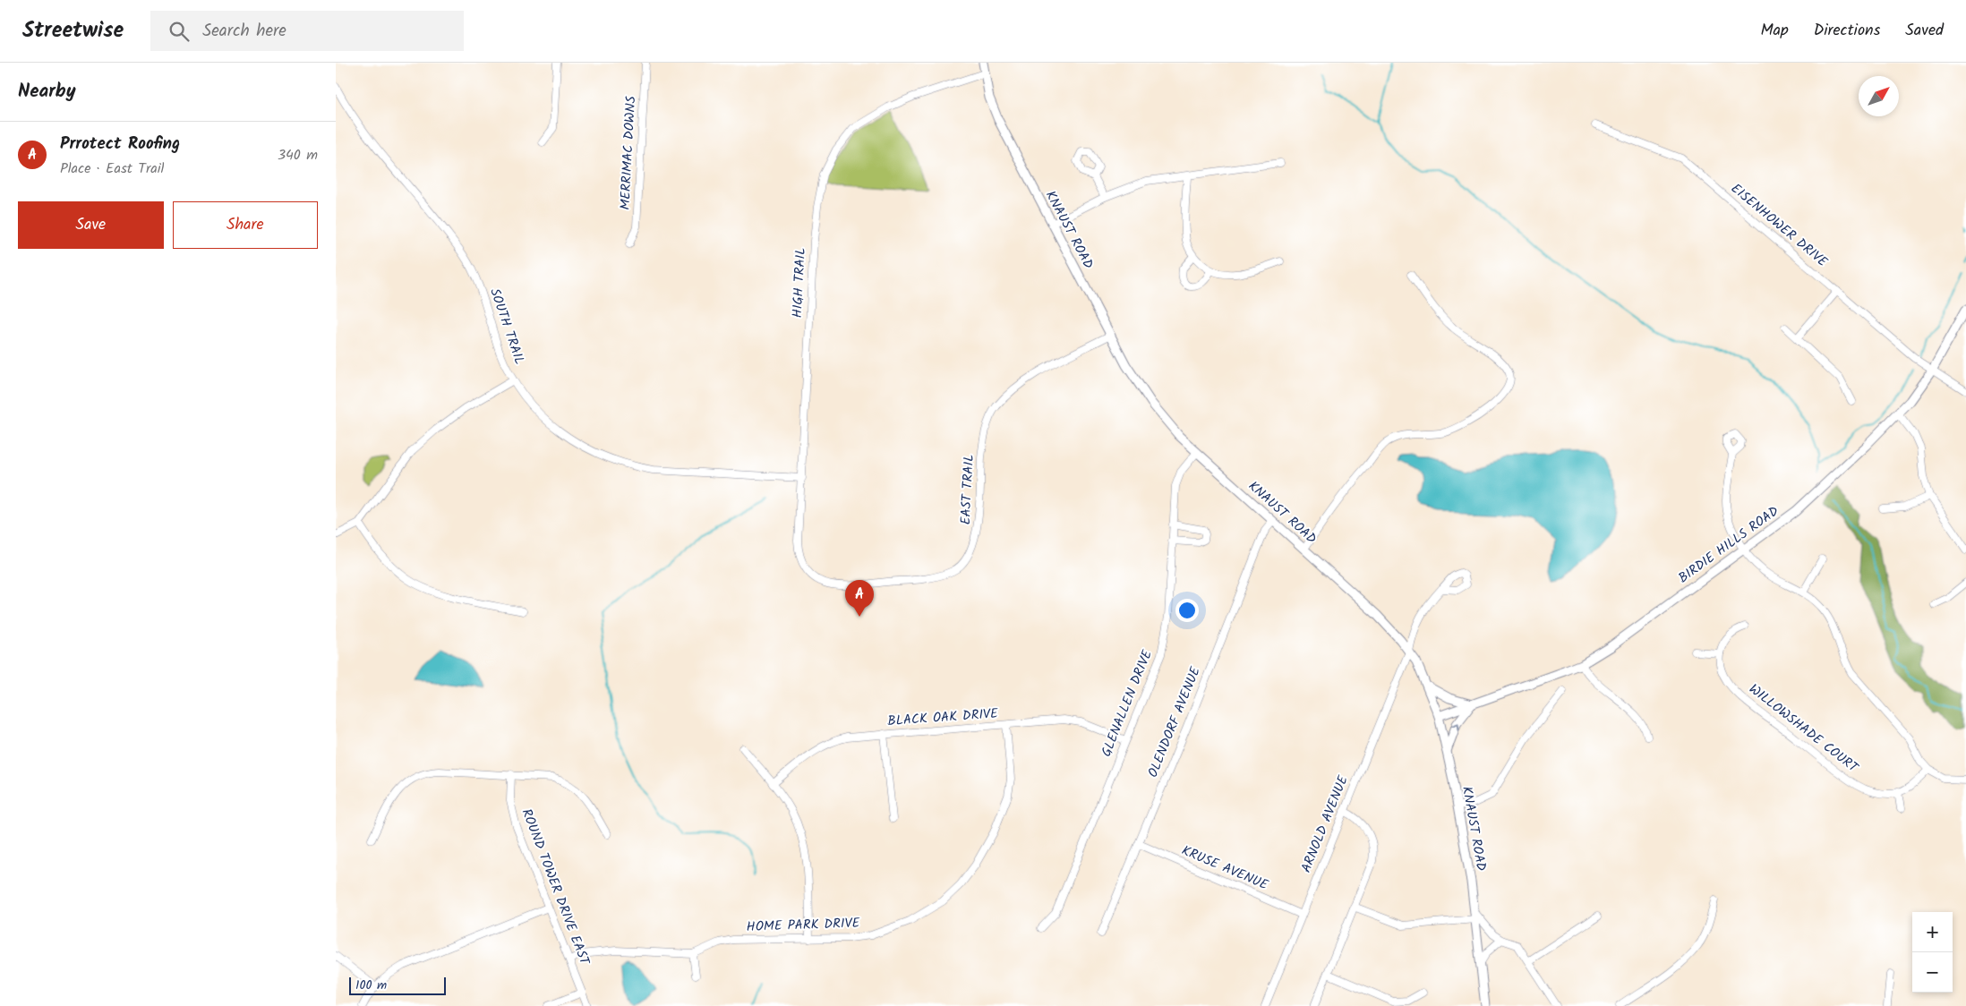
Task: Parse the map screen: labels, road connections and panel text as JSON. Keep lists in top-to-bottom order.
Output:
{
  "streets": {
    "main road": ["KNAUST ROAD", "BIRDIE HILLS ROAD"],
    "street": [
      "MERRIMAC DOWNS",
      "EISENHOWER DRIVE",
      "HIGH TRAIL",
      "SOUTH TRAIL",
      "EAST TRAIL",
      "GLENALLEN DRIVE",
      "BLACK OAK DRIVE",
      "OLENDORF AVENUE",
      "WILLOWSHADE COURT",
      "ARNOLD AVENUE",
      "KRUSE AVENUE",
      "ROUND TOWER DRIVE EAST",
      "HOME PARK DRIVE"
    ]
  },
  "crossings": [
    ["EISENHOWER DRIVE", "BIRDIE HILLS ROAD"],
    ["KNAUST ROAD", "HIGH TRAIL"],
    ["KNAUST ROAD", "EAST TRAIL"],
    ["KNAUST ROAD", "BIRDIE HILLS ROAD"],
    ["KNAUST ROAD", "GLENALLEN DRIVE"],
    ["KNAUST ROAD", "OLENDORF AVENUE"],
    ["KNAUST ROAD", "ARNOLD AVENUE"],
    ["HIGH TRAIL", "SOUTH TRAIL"],
    ["HIGH TRAIL", "EAST TRAIL"],
    ["GLENALLEN DRIVE", "BLACK OAK DRIVE"],
    ["BLACK OAK DRIVE", "HOME PARK DRIVE"],
    ["OLENDORF AVENUE", "KRUSE AVENUE"],
    ["ARNOLD AVENUE", "KRUSE AVENUE"],
    ["ROUND TOWER DRIVE EAST", "HOME PARK DRIVE"]
  ],
  "scale_bar": "100 m",
  "north": "top right",
  "page": {
    "header": "Streetwise",
    "search": "Search here",
    "nav": ["Map", "Directions", "Saved"],
    "heading": "Nearby",
    "list": [
      {
        "mark": "A",
        "name": "Prrotect Roofing",
        "note": "Place · East Trail",
        "value": "340 m"
      }
    ],
    "buttons": ["Save", "Share"],
    "pins": "A",
    "map_buttons": ["+", "−"],
    "scale": "100 m"
  }
}
